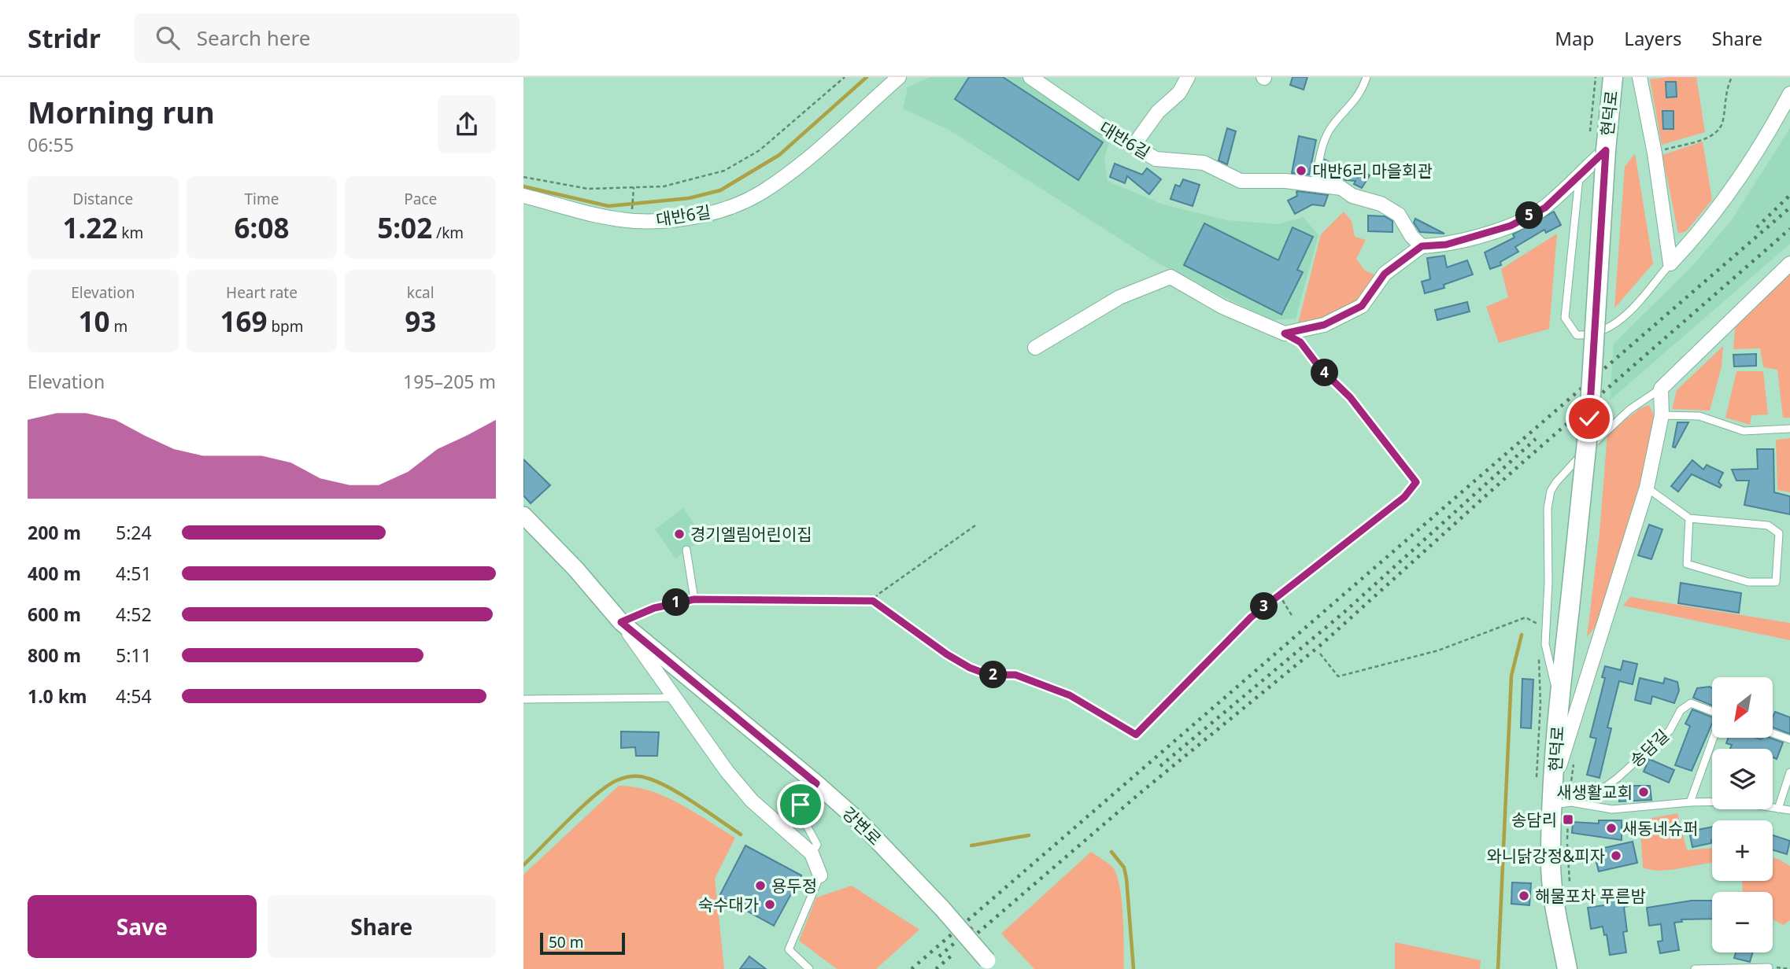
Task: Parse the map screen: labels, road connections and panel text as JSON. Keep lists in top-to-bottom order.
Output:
{
  "streets": {
    "main road": ["현덕로"],
    "street": ["대반6길", "강변로"],
    "lane": ["송담길"]
  },
  "crossings": [
    ["현덕로", "송담길"]
  ],
  "places": {
    "other": [
      "대반6리 마을회관",
      "경기엘림어린이집",
      "새생활교회",
      "새동네슈퍼",
      "와니닭강정&피자",
      "용두정",
      "해물포차 푸른밤",
      "숙수대가"
    ],
    "transit": ["송담리"]
  },
  "scale_bar": "50 m",
  "north": "bottom left",
  "page": {
    "header": "Stridr",
    "search": "Search here",
    "nav": ["Map", "Layers", "Share"],
    "heading": ["Morning run", "06:55"],
    "stats": [
      ["Distance", "1.22 km"],
      ["Time", "6:08"],
      ["Pace", "5:02 /km"],
      ["Elevation", "10 m"],
      ["Heart rate", "169 bpm"],
      ["kcal", "93"]
    ],
    "pins": [
      "5",
      "4",
      "1",
      "3",
      "2"
    ],
    "chart": ["Elevation", "195–205 m"],
    "list": [
      {
        "name": "200 m",
        "note": "5:24"
      },
      {
        "name": "400 m",
        "note": "4:51"
      },
      {
        "name": "600 m",
        "note": "4:52"
      },
      {
        "name": "800 m",
        "note": "5:11"
      },
      {
        "name": "1.0 km",
        "note": "4:54"
      }
    ],
    "map_buttons": ["+", "−"],
    "buttons": ["Save", "Share"],
    "scale": "50 m"
  }
}
